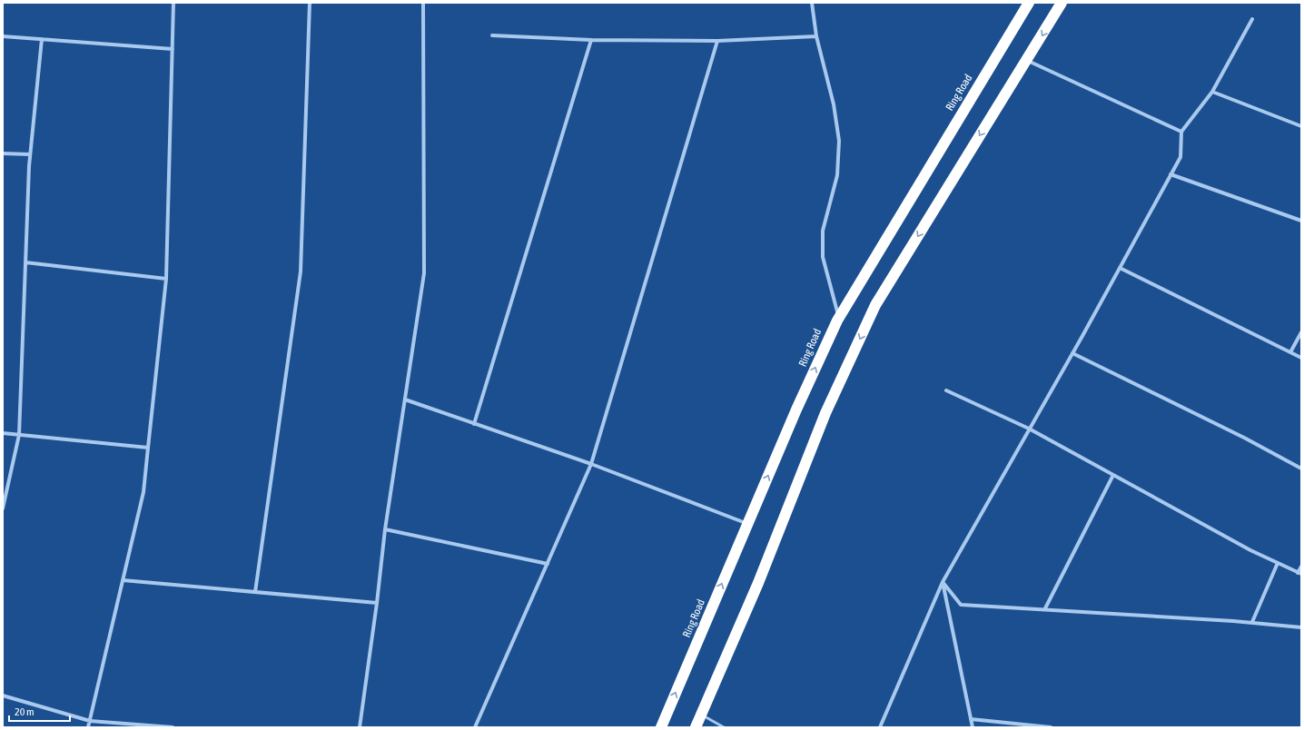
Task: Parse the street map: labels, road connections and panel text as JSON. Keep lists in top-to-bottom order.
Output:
{
  "streets": {
    "highway": ["Ring Road"]
  },
  "scale_bar": "20 m"
}
